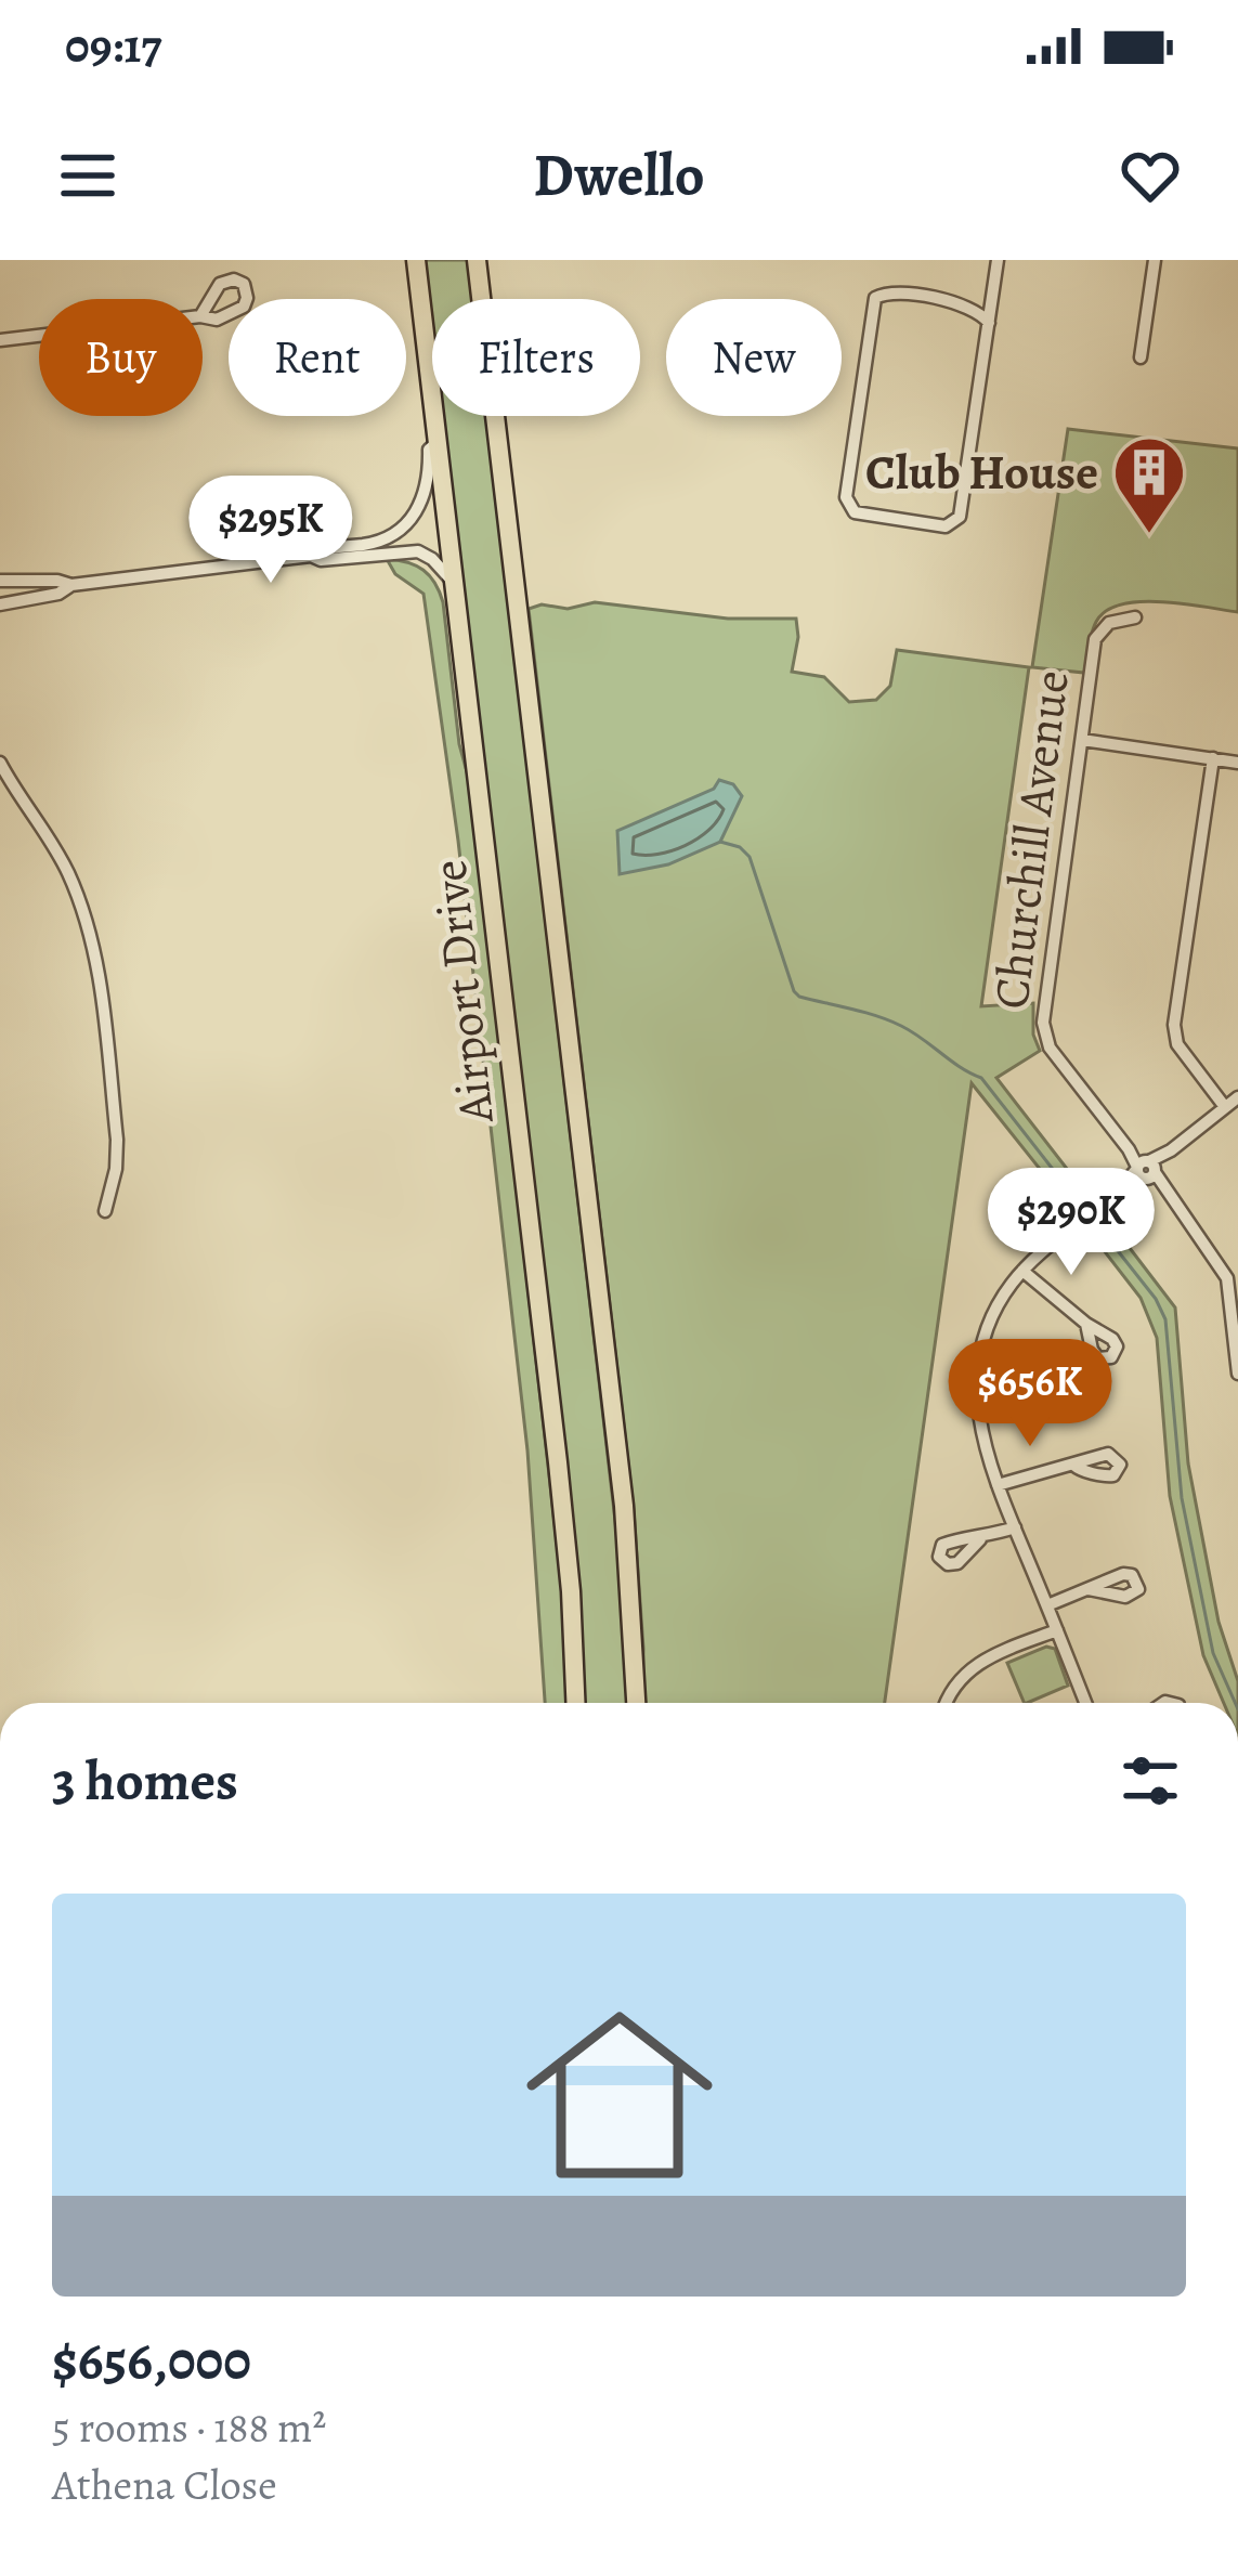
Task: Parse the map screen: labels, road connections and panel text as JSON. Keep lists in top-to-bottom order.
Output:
{
  "streets": {
    "main road": ["Airport Drive"],
    "street": ["Churchill Avenue"]
  },
  "places": {
    "building": ["Club House"]
  },
  "page": {
    "status": "09:17",
    "header": "Dwello",
    "chip": [
      "Buy",
      "Rent",
      "Filters",
      "New"
    ],
    "price": ["$295K", "$290K", "$656K"],
    "heading": "3 homes",
    "list": [
      {
        "name": "$656,000",
        "note": "5 rooms · 188 m² · Athena Close"
      }
    ]
  }
}
